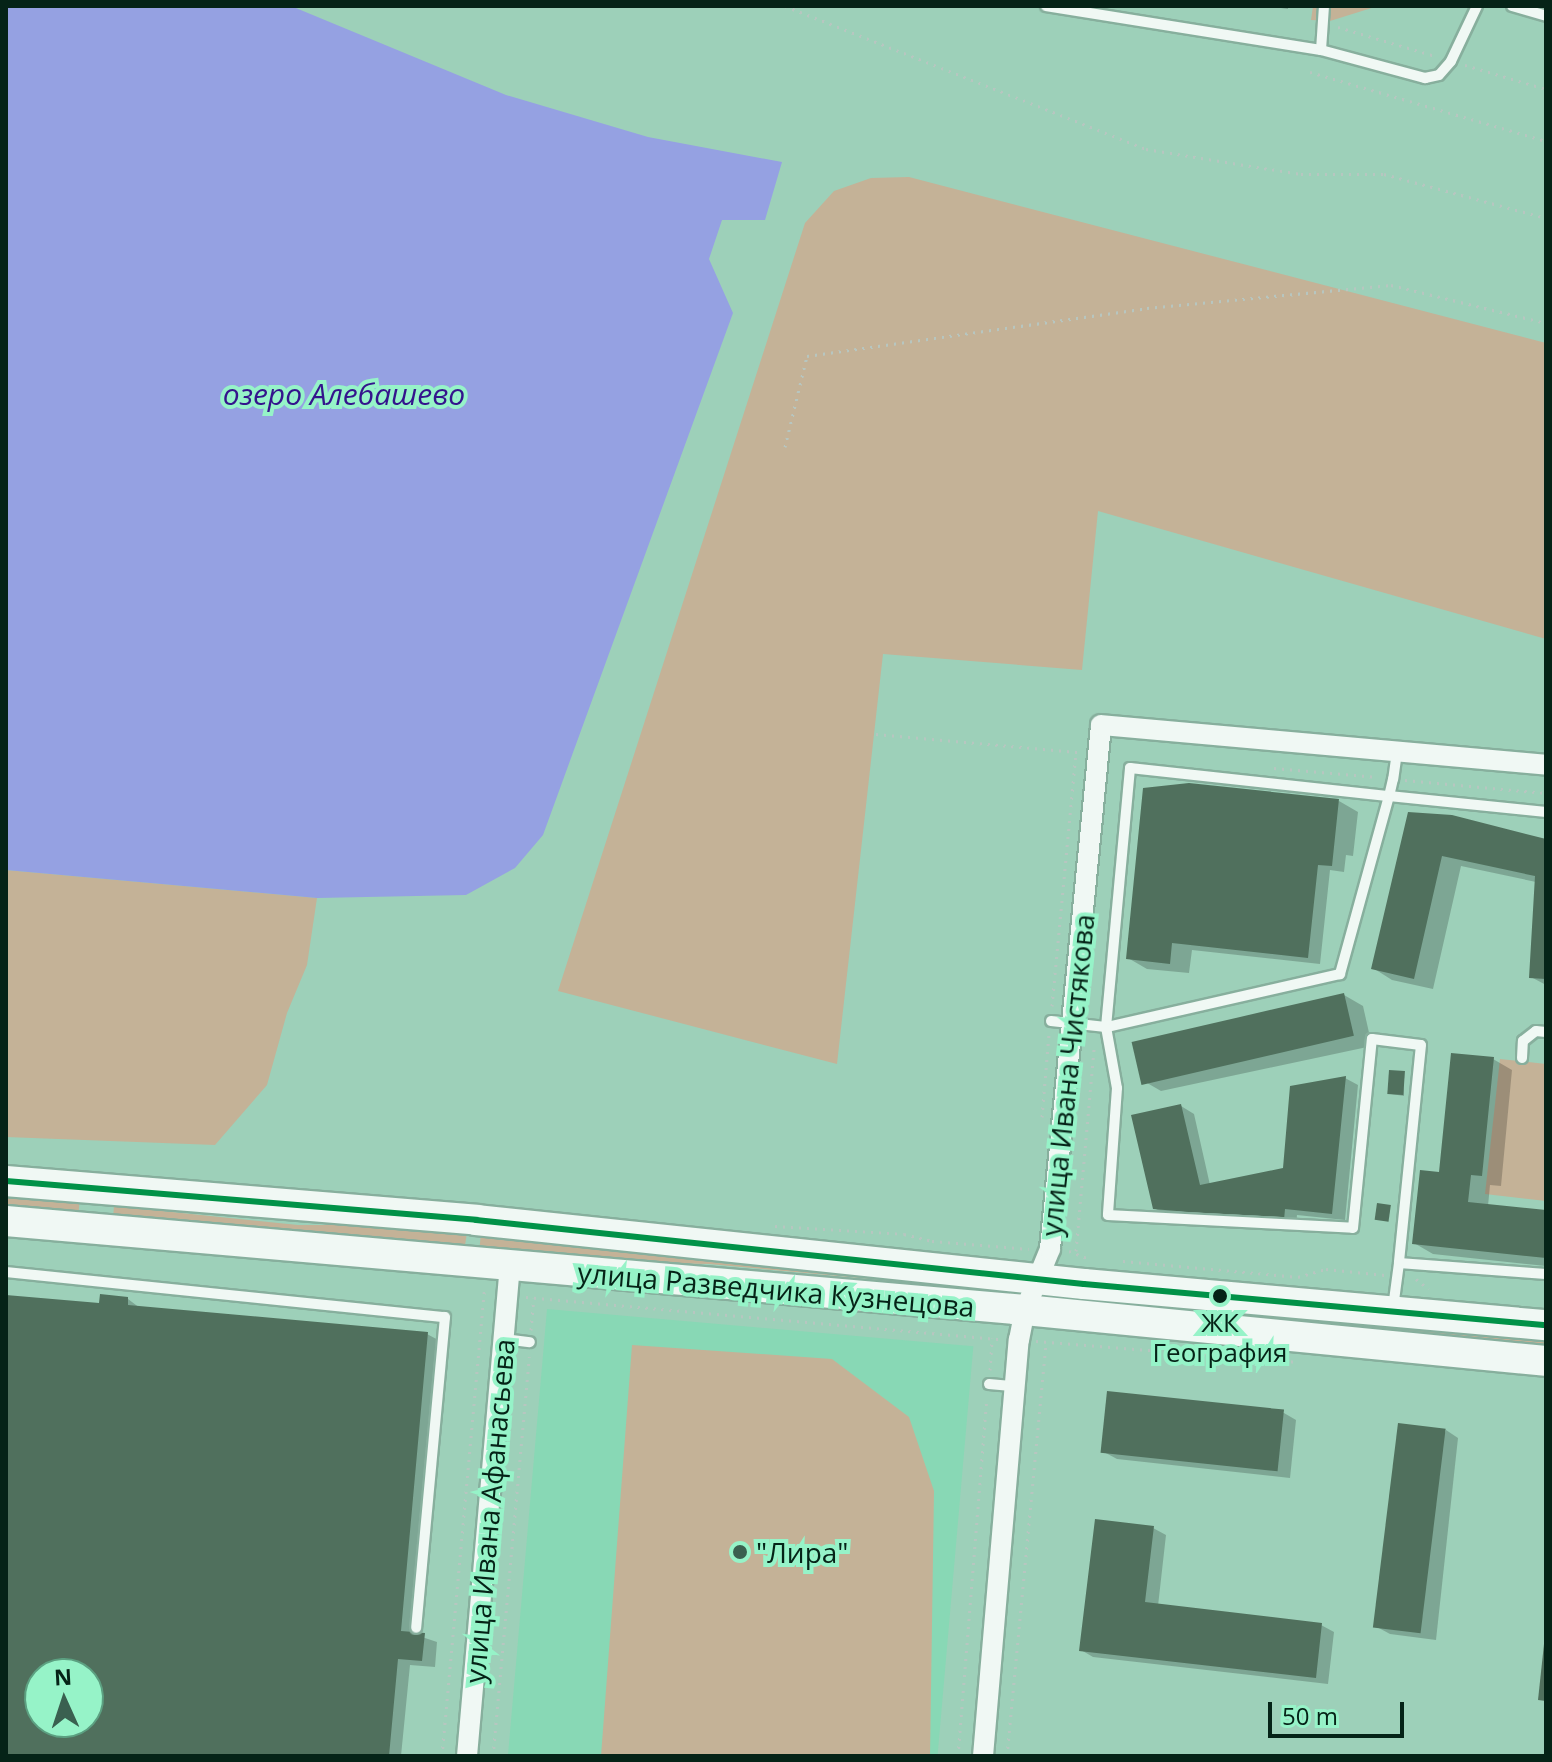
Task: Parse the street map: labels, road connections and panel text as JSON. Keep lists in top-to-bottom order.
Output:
{
  "streets": {
    "main road": ["улица Разведчика Кузнецова"],
    "street": ["улица Ивана Чистякова", "улица Ивана Афанасьева"]
  },
  "crossings": [
    ["улица Ивана Чистякова", "улица Разведчика Кузнецова"],
    ["улица Разведчика Кузнецова", "улица Ивана Афанасьева"]
  ],
  "water": ["озеро Алебашево"],
  "places": ["ЖК География", "\"Лира\""],
  "scale_bar": "50 m",
  "north": "top"
}
